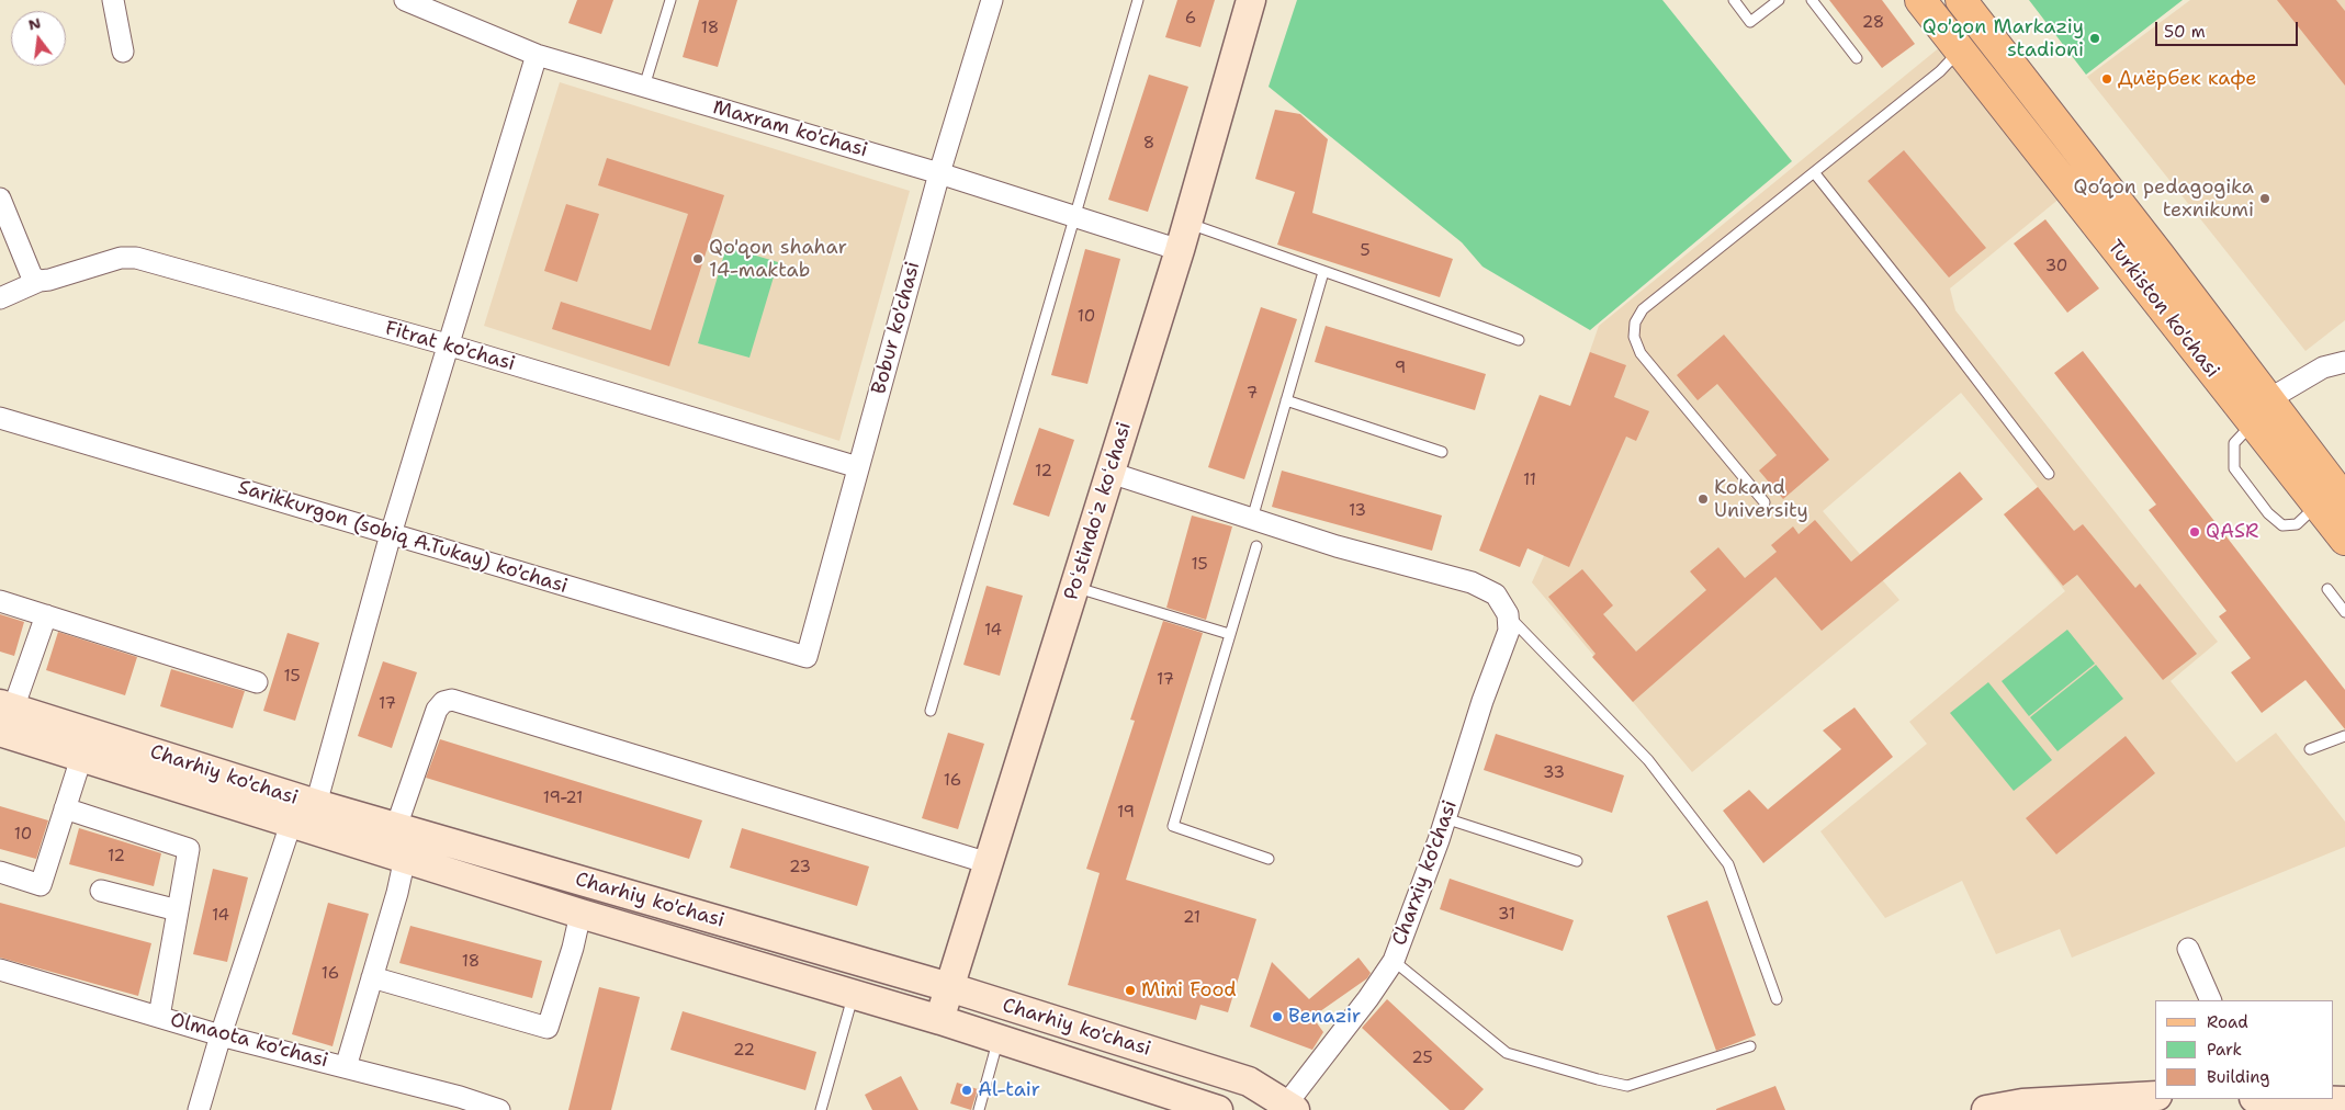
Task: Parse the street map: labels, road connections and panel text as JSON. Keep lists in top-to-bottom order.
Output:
{
  "streets": {
    "main road": ["Turkiston ko'chasi", "Poʻstindoʻz koʻchasi", "Charhiy ko'chasi"],
    "street": [
      "Maxram ko'chasi",
      "Bobur ko'chasi",
      "Fitrat ko'chasi",
      "Sarikkurgon (sobiq A.Tukay) ko'chasi",
      "Charxiy ko'chasi",
      "Olmaota ko'chasi"
    ]
  },
  "crossings": [
    ["Maxram ko'chasi", "Bobur ko'chasi"],
    ["Maxram ko'chasi", "Poʻstindoʻz koʻchasi"],
    ["Bobur ko'chasi", "Fitrat ko'chasi"],
    ["Bobur ko'chasi", "Sarikkurgon (sobiq A.Tukay) ko'chasi"],
    ["Poʻstindoʻz koʻchasi", "Charhiy ko'chasi"],
    ["Charhiy ko'chasi", "Charxiy ko'chasi"]
  ],
  "places": [
    "Qo'qon Markaziy stadioni",
    "Диёрбек кафе",
    "Qo‘qon pedagogika texnikumi",
    "Qo'qon shahar 14-maktab",
    "Kokand University",
    "QASR",
    "Mini Food",
    "Benazir",
    "Al-tair"
  ],
  "house_numbers": [
    "6",
    "28",
    "18",
    "8",
    "5",
    "30",
    "10",
    "9",
    "7",
    "12",
    "11",
    "13",
    "15",
    "14",
    "15",
    "17",
    "17",
    "33",
    "16",
    "19-21",
    "19",
    "10",
    "12",
    "23",
    "31",
    "14",
    "21",
    "18",
    "16",
    "22",
    "25"
  ],
  "legend": ["Road", "Park", "Building"],
  "scale_bar": "50 m",
  "north": "top"
}
